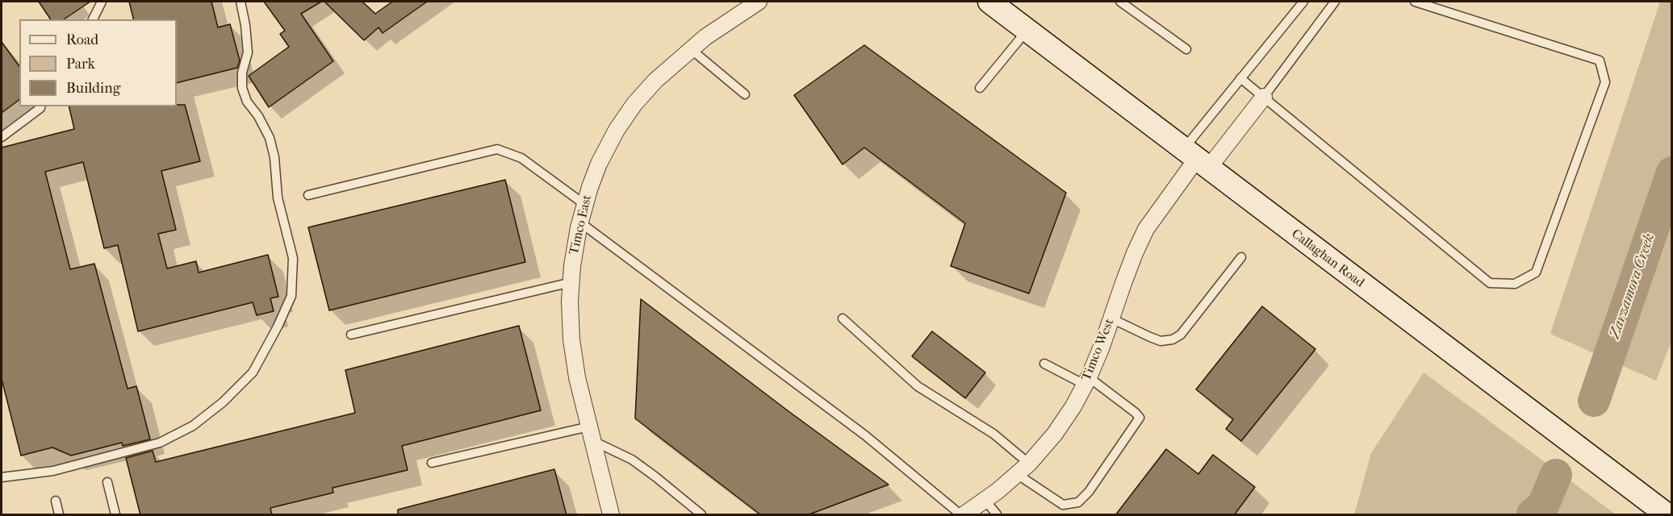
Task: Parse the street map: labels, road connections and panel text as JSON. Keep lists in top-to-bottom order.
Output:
{
  "streets": {
    "main road": ["Callaghan Road"],
    "street": ["Timco East", "Timco West"]
  },
  "crossings": [
    ["Callaghan Road", "Timco West"]
  ],
  "water": ["Zarzamora Creek"],
  "legend": ["Road", "Park", "Building"]
}
